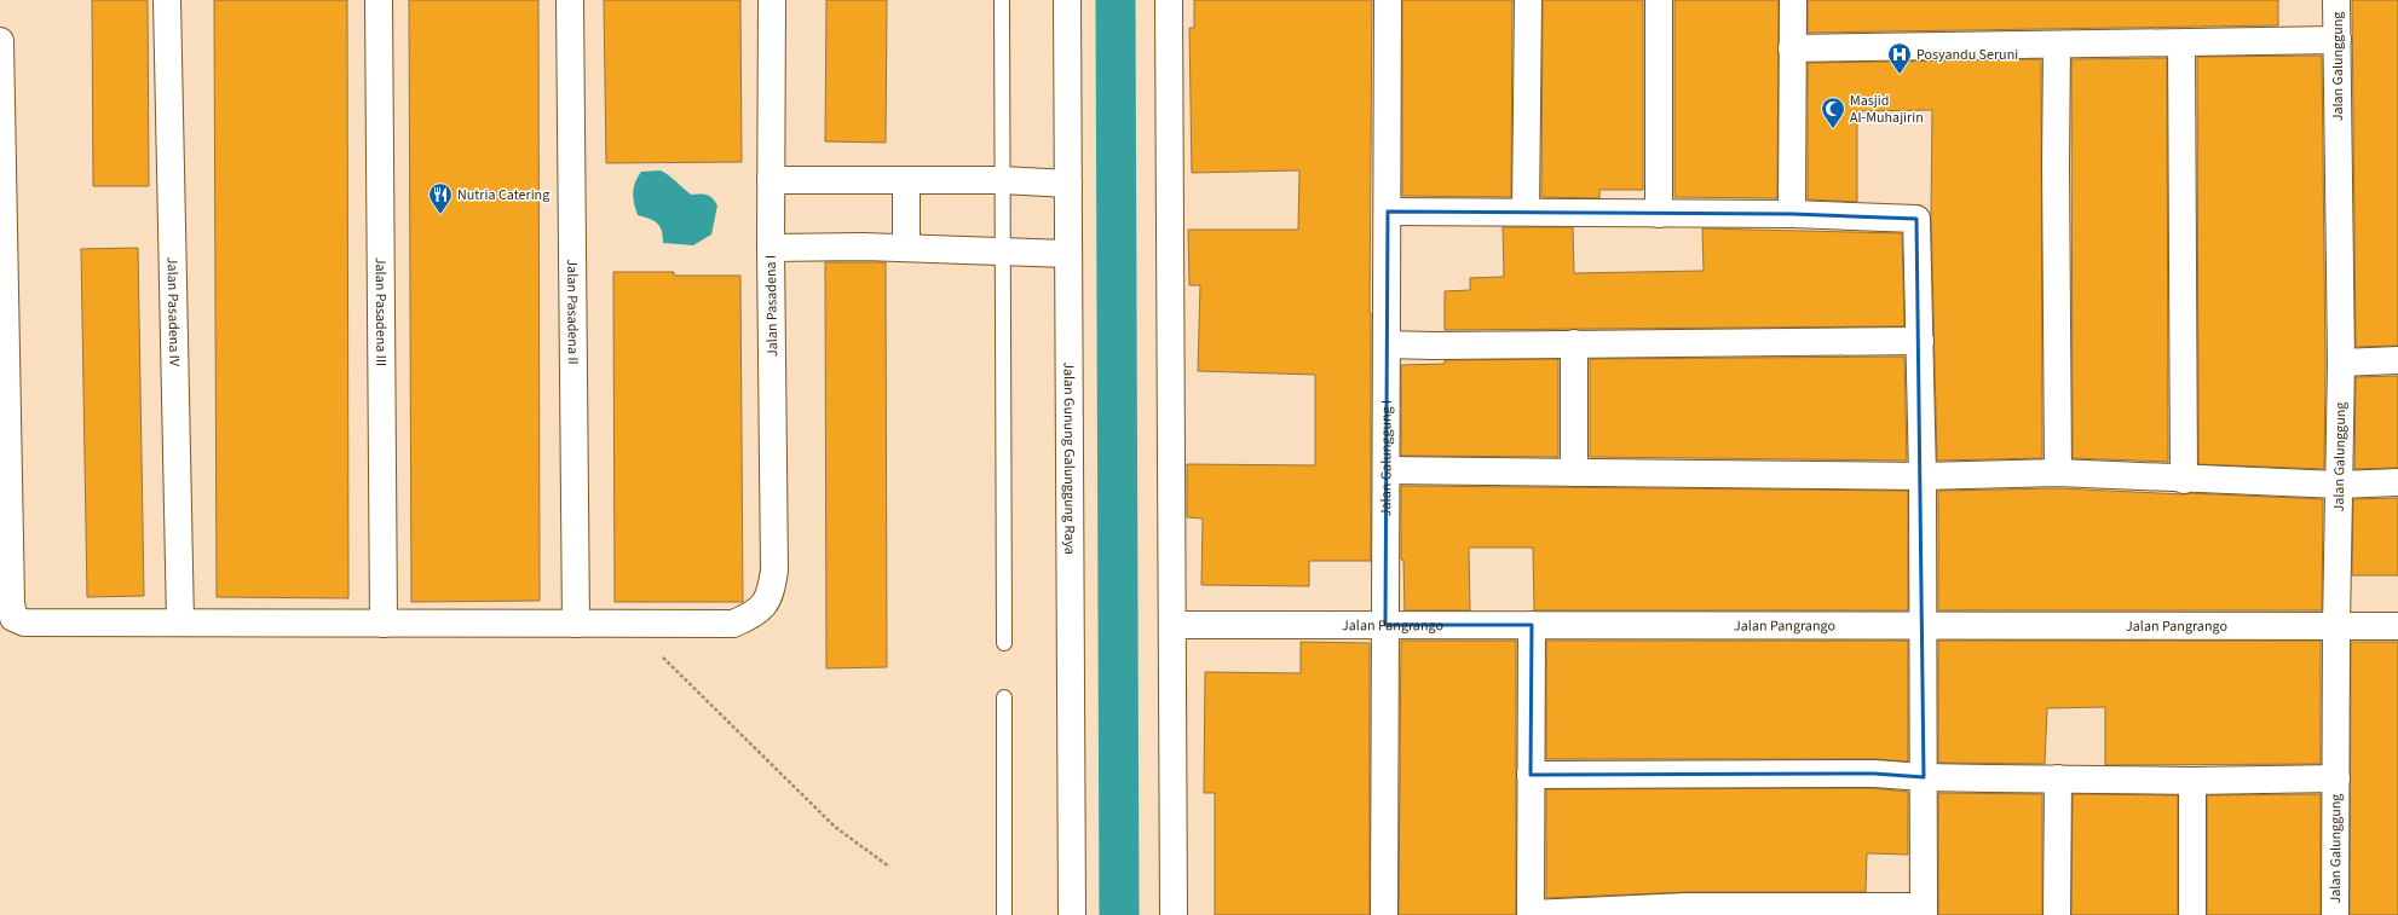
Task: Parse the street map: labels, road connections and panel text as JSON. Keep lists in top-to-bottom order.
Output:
{
  "streets": {
    "street": [
      "Jalan Galunggung",
      "Jalan Pasadena I",
      "Jalan Pasadena IV",
      "Jalan Pasadena III",
      "Jalan Pasadena II",
      "Jalan Gunung Galunggung Raya",
      "Jalan Galunggung I",
      "Jalan Pangrango"
    ]
  },
  "crossings": [
    ["Jalan Galunggung", "Jalan Pangrango"],
    ["Jalan Galunggung I", "Jalan Pangrango"]
  ],
  "places": {
    "hospital": ["Posyandu Seruni"],
    "mosque": ["Masjid Al-Muhajirin"],
    "restaurant": ["Nutria Catering"]
  }
}
